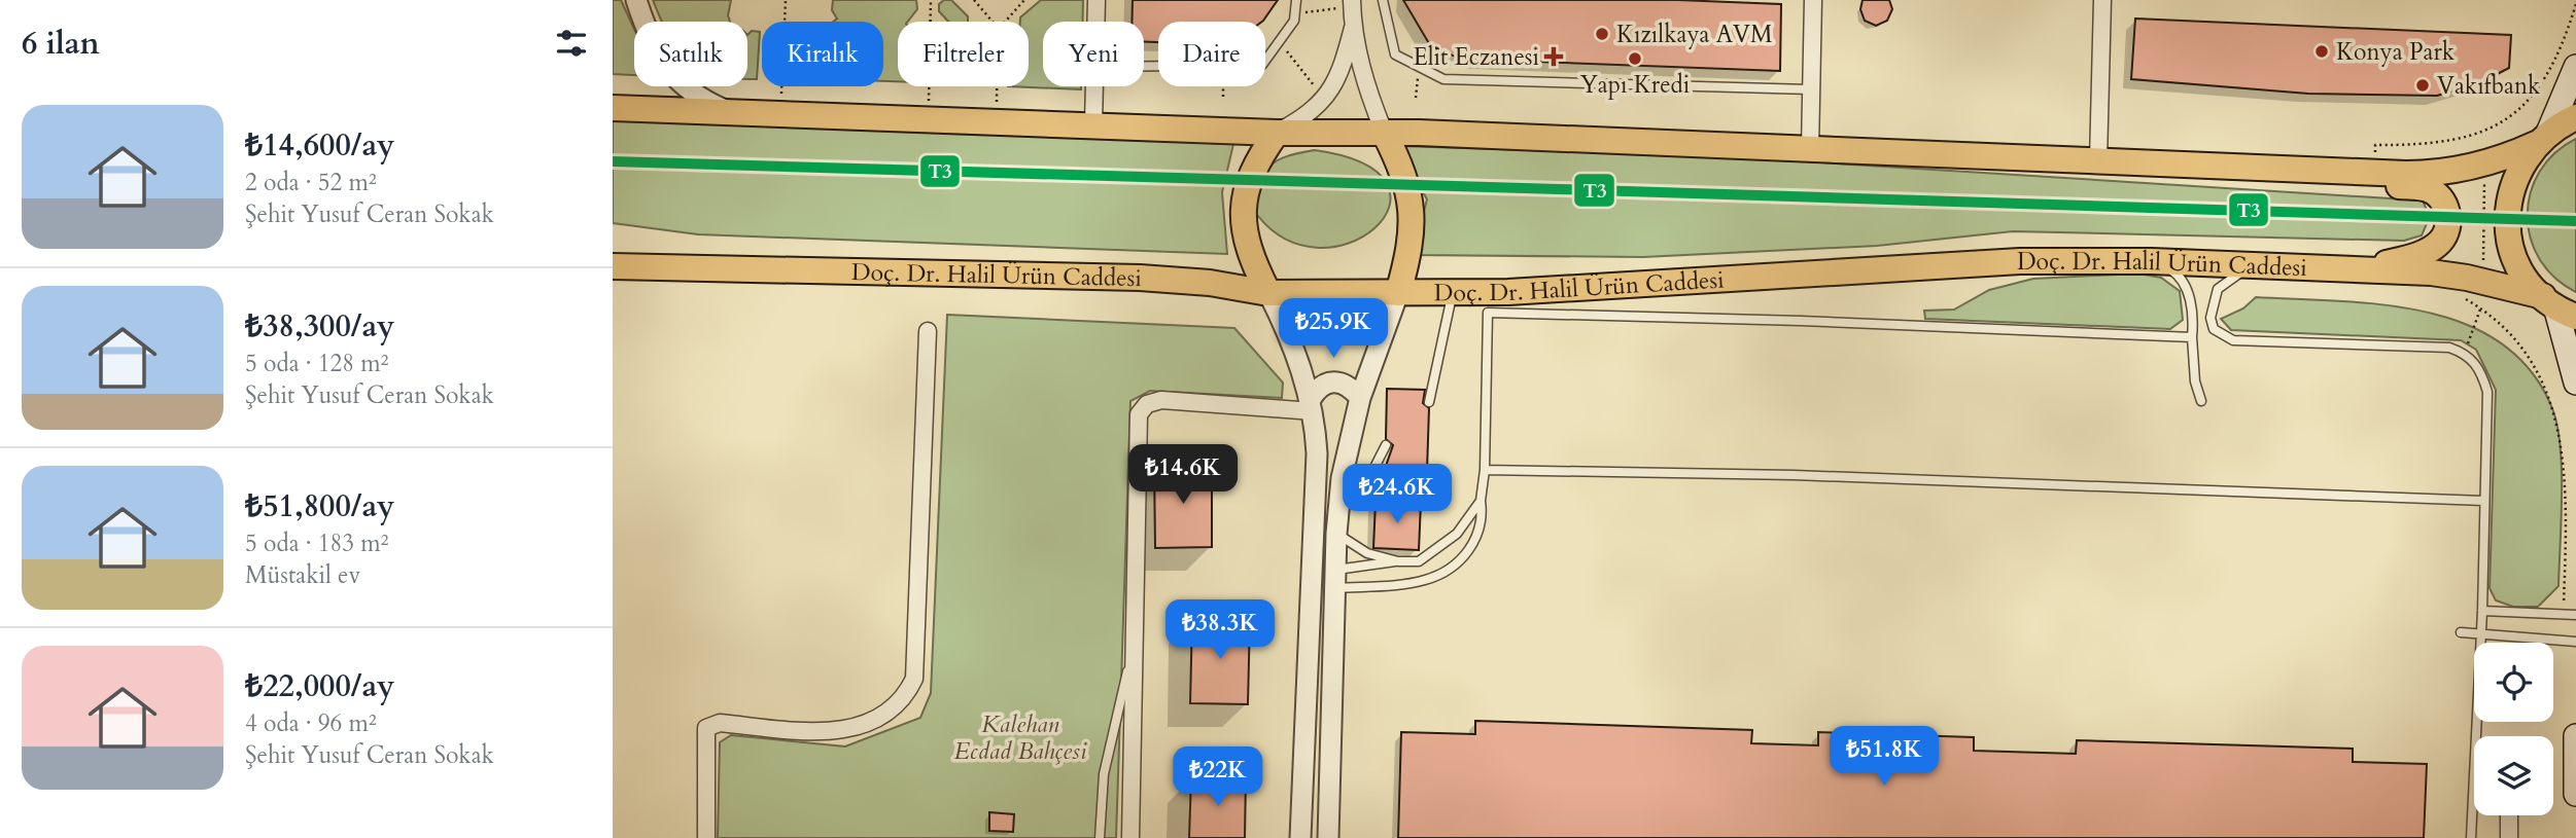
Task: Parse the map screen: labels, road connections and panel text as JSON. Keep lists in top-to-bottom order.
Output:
{
  "streets": {
    "main road": ["Doç. Dr. Halil Ürün Caddesi"]
  },
  "parks": ["Kalehan Ecdad Bahçesi"],
  "places": {
    "other": [
      "Kızılkaya AVM",
      "Konya Park",
      "Yapı Kredi",
      "Vakıfbank"
    ],
    "health": ["Elit Eczanesi"]
  },
  "lines": ["transit line T3"],
  "page": {
    "heading": "6 ilan",
    "chip": [
      "Satılık",
      "Kiralık",
      "Filtreler",
      "Yeni",
      "Daire"
    ],
    "list": [
      {
        "name": "₺14,600/ay",
        "note": "2 oda · 52 m² · Şehit Yusuf Ceran Sokak"
      },
      {
        "name": "₺38,300/ay",
        "note": "5 oda · 128 m² · Şehit Yusuf Ceran Sokak"
      },
      {
        "name": "₺51,800/ay",
        "note": "5 oda · 183 m² · Müstakil ev"
      },
      {
        "name": "₺22,000/ay",
        "note": "4 oda · 96 m² · Şehit Yusuf Ceran Sokak"
      }
    ],
    "price": [
      "₺25.9K",
      "₺14.6K",
      "₺24.6K",
      "₺38.3K",
      "₺51.8K",
      "₺22K"
    ]
  }
}
